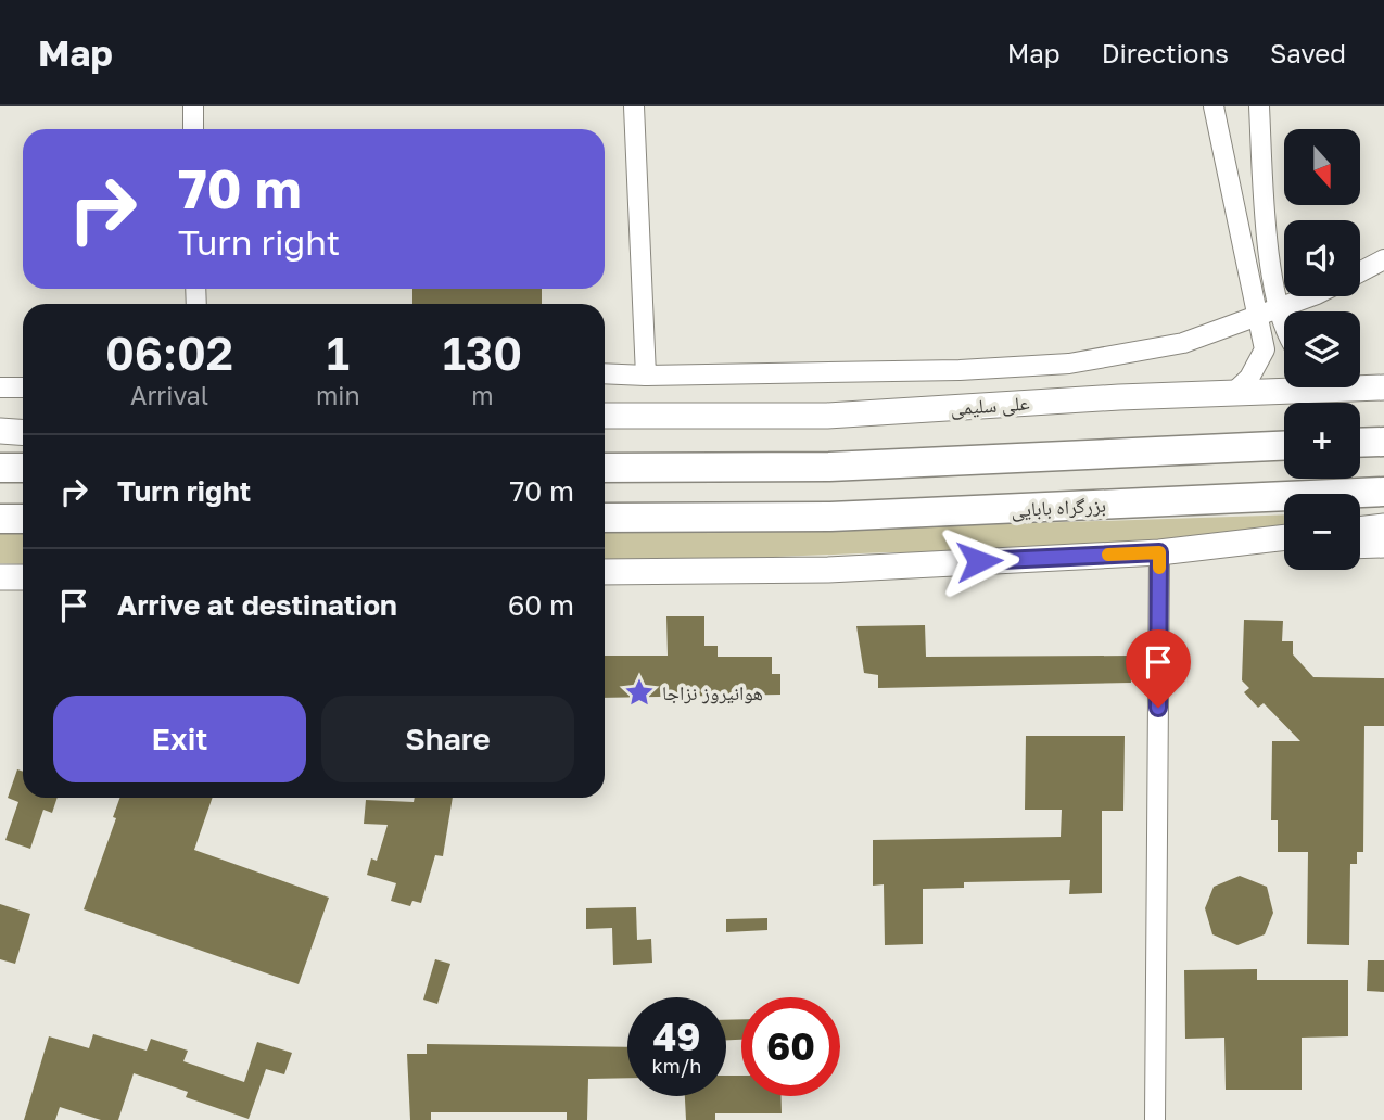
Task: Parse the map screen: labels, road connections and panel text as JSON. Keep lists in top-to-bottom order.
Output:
{
  "streets": {
    "highway": ["بزرگراه بابایی"],
    "main road": ["علی سلیمی"]
  },
  "places": {
    "place": ["هوانیروز نزاجا"]
  },
  "north": "bottom",
  "page": {
    "header": "Map",
    "nav": ["Map", "Directions", "Saved"],
    "map_buttons": ["+", "−"],
    "turn": ["70 m", "Turn right"],
    "eta": [
      "06:02",
      "Arrival",
      "1",
      "min",
      "130",
      "m"
    ],
    "list": [
      {
        "name": "Turn right",
        "value": "70 m"
      },
      {
        "name": "Arrive at destination",
        "value": "60 m"
      }
    ],
    "buttons": ["Exit", "Share"],
    "speed": "49 km/h",
    "limit": "60"
  }
}
